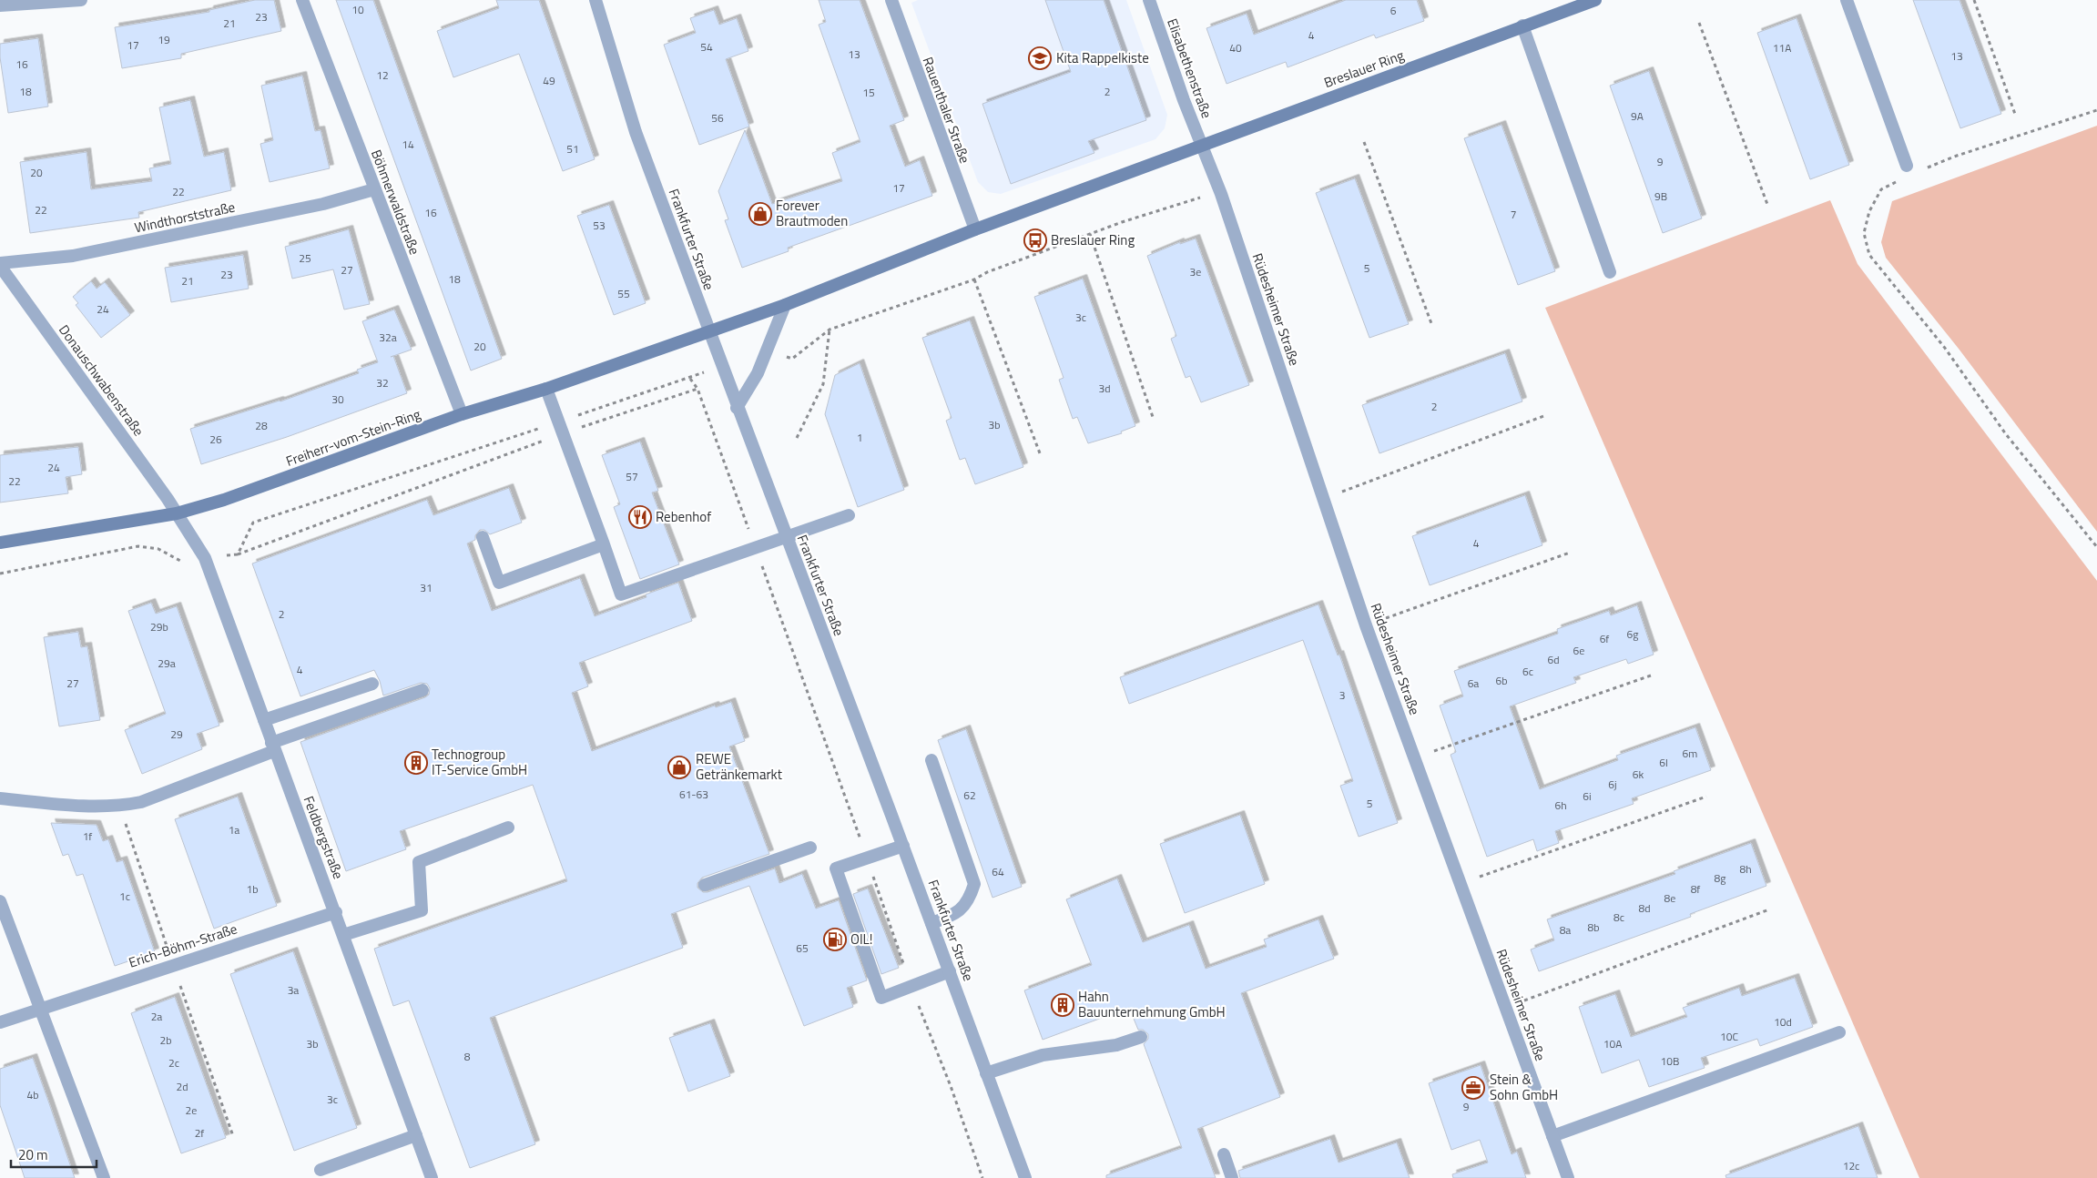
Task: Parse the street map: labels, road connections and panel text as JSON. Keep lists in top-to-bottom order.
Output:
{
  "streets": {
    "main road": ["Breslauer Ring", "Freiherr-vom-Stein-Ring"],
    "street": [
      "Elisabethenstraße",
      "Rauenthaler Straße",
      "Böhmerwaldstraße",
      "Windthorststraße",
      "Frankfurter Straße",
      "Rüdesheimer Straße",
      "Donauschwabenstraße",
      "Feldbergstraße",
      "Erich-Böhm-Straße"
    ]
  },
  "crossings": [
    ["Elisabethenstraße", "Breslauer Ring"],
    ["Elisabethenstraße", "Rüdesheimer Straße"],
    ["Breslauer Ring", "Rauenthaler Straße"],
    ["Breslauer Ring", "Frankfurter Straße"],
    ["Breslauer Ring", "Rüdesheimer Straße"],
    ["Breslauer Ring", "Freiherr-vom-Stein-Ring"],
    ["Böhmerwaldstraße", "Windthorststraße"],
    ["Böhmerwaldstraße", "Freiherr-vom-Stein-Ring"],
    ["Windthorststraße", "Donauschwabenstraße"],
    ["Frankfurter Straße", "Freiherr-vom-Stein-Ring"],
    ["Donauschwabenstraße", "Freiherr-vom-Stein-Ring"],
    ["Donauschwabenstraße", "Feldbergstraße"],
    ["Freiherr-vom-Stein-Ring", "Feldbergstraße"],
    ["Feldbergstraße", "Erich-Böhm-Straße"]
  ],
  "places": {
    "school or university": ["Kita Rappelkiste"],
    "shop": ["Forever Brautmoden", "REWE Getränkemarkt"],
    "bus stop": ["Breslauer Ring"],
    "restaurant": ["Rebenhof"],
    "building": ["Technogroup IT-Service GmbH", "Hahn Bauunternehmung GmbH"],
    "fuel station": ["OIL!"],
    "office": ["Stein & Sohn GmbH"]
  },
  "house_numbers": [
    "10",
    "6",
    "23",
    "21",
    "4",
    "19",
    "17",
    "54",
    "40",
    "11A",
    "13",
    "13",
    "16",
    "12",
    "49",
    "18",
    "2",
    "15",
    "9A",
    "56",
    "14",
    "51",
    "9",
    "20",
    "17",
    "22",
    "9B",
    "22",
    "16",
    "7",
    "53",
    "25",
    "5",
    "27",
    "3e",
    "23",
    "18",
    "21",
    "55",
    "24",
    "3c",
    "32a",
    "20",
    "32",
    "3d",
    "30",
    "2",
    "3b",
    "28",
    "1",
    "26",
    "24",
    "57",
    "22",
    "4",
    "31",
    "2",
    "29b",
    "6g",
    "6f",
    "6e",
    "6d",
    "29a",
    "4",
    "6c",
    "6b",
    "27",
    "6a",
    "3",
    "29",
    "6m",
    "6l",
    "6k",
    "6j",
    "61-63",
    "62",
    "6i",
    "5",
    "6h",
    "1a",
    "1f",
    "8h",
    "64",
    "8g",
    "1b",
    "8f",
    "1c",
    "8e",
    "8d",
    "8c",
    "8b",
    "8a",
    "65",
    "3a",
    "2a",
    "10d",
    "10C",
    "2b",
    "3b",
    "10A",
    "8",
    "10B",
    "2c",
    "2d",
    "4b",
    "3c",
    "9",
    "2e",
    "2f",
    "12c"
  ],
  "scale_bar": "20 m"
}
